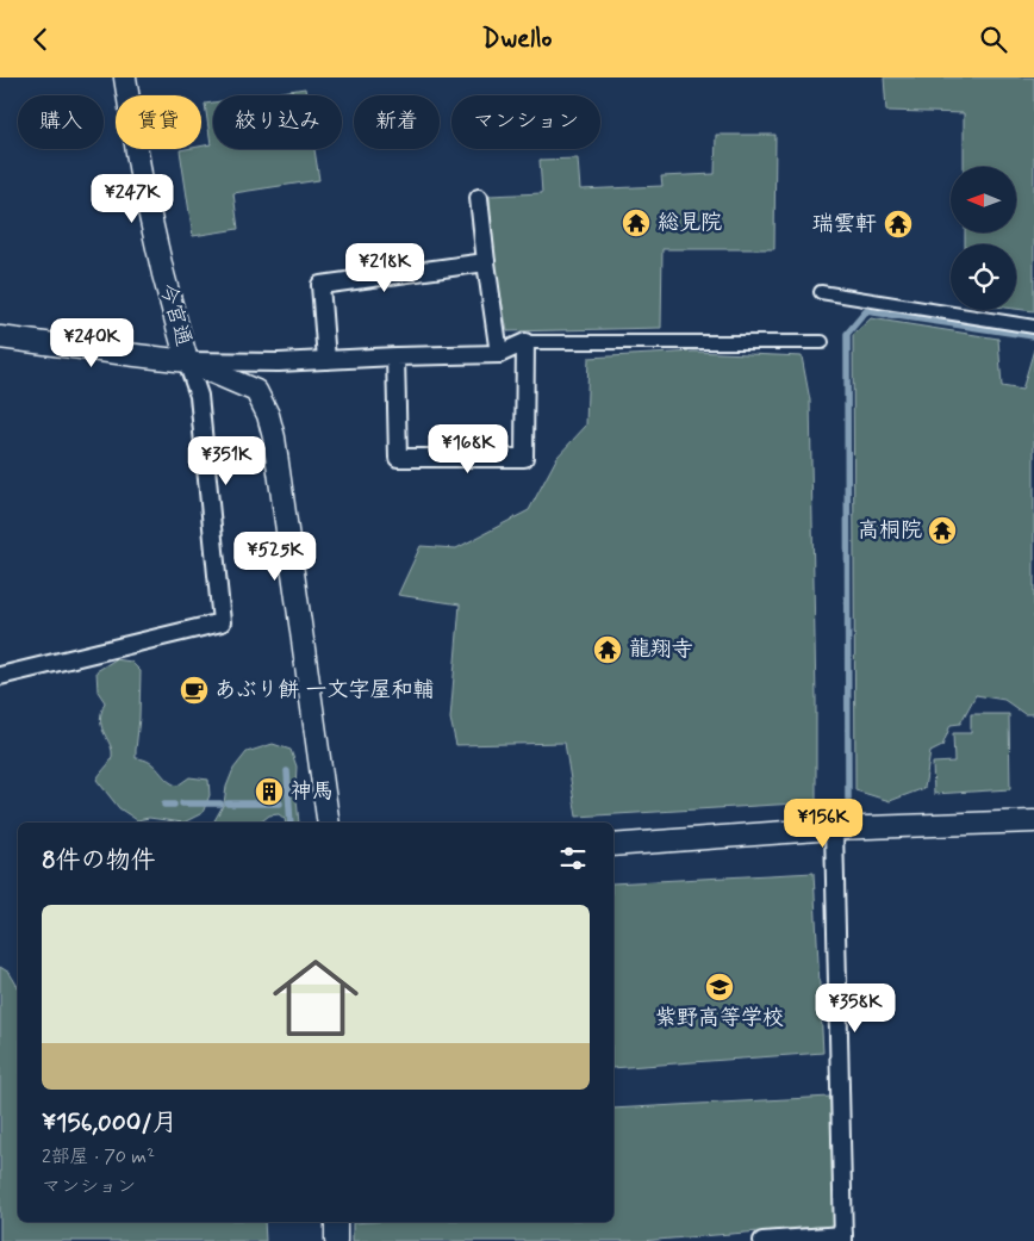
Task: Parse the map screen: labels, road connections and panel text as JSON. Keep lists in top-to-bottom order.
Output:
{
  "streets": {
    "street": ["今宮通"]
  },
  "places": {
    "temple": [
      "総見院",
      "瑞雲軒",
      "高桐院",
      "龍翔寺"
    ],
    "cafe": ["あぶり餅 一文字屋和輔"],
    "building": ["神馬"],
    "school or university": ["紫野高等学校"]
  },
  "north": "left",
  "page": {
    "header": "Dwello",
    "chip": [
      "購入",
      "賃貸",
      "絞り込み",
      "新着",
      "マンション"
    ],
    "price": [
      "¥247K",
      "¥218K",
      "¥240K",
      "¥168K",
      "¥351K",
      "¥525K",
      "¥156K",
      "¥358K"
    ],
    "heading": "8件の物件",
    "list": [
      {
        "name": "¥156,000/月",
        "note": "2部屋 · 70 m² · マンション"
      }
    ]
  }
}
